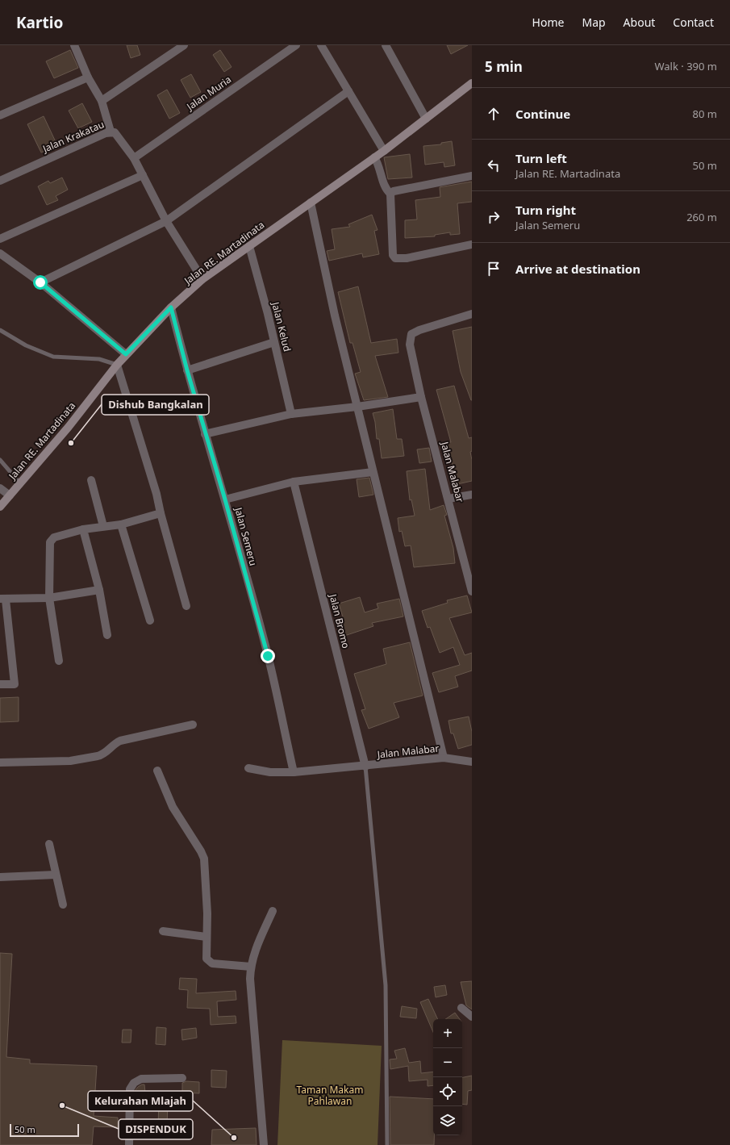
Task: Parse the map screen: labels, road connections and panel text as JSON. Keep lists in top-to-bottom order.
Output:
{
  "streets": {
    "main road": ["Jalan RE. Martadinata"],
    "street": [
      "Jalan Muria",
      "Jalan Krakatau",
      "Jalan Kelud",
      "Jalan Malabar",
      "Jalan Semeru",
      "Jalan Bromo"
    ]
  },
  "crossings": [
    ["Jalan Muria", "Jalan Krakatau"],
    ["Jalan Krakatau", "Jalan RE. Martadinata"],
    ["Jalan RE. Martadinata", "Jalan Kelud"],
    ["Jalan RE. Martadinata", "Jalan Semeru"],
    ["Jalan Malabar", "Jalan Semeru"],
    ["Jalan Malabar", "Jalan Bromo"]
  ],
  "parks": ["Taman Makam Pahlawan"],
  "places": ["Dishub Bangkalan", "DISPENDUK", "Kelurahan Mlajah"],
  "scale_bar": "50 m",
  "page": {
    "header": "Kartio",
    "nav": [
      "Home",
      "Map",
      "About",
      "Contact"
    ],
    "heading": ["5 min", "Walk · 390 m"],
    "list": [
      ["Continue", "80 m"],
      ["Turn left", "Jalan RE. Martadinata", "50 m"],
      ["Turn right", "Jalan Semeru", "260 m"],
      "Arrive at destination"
    ],
    "map_buttons": ["+", "−"],
    "scale": "50 m"
  }
}
